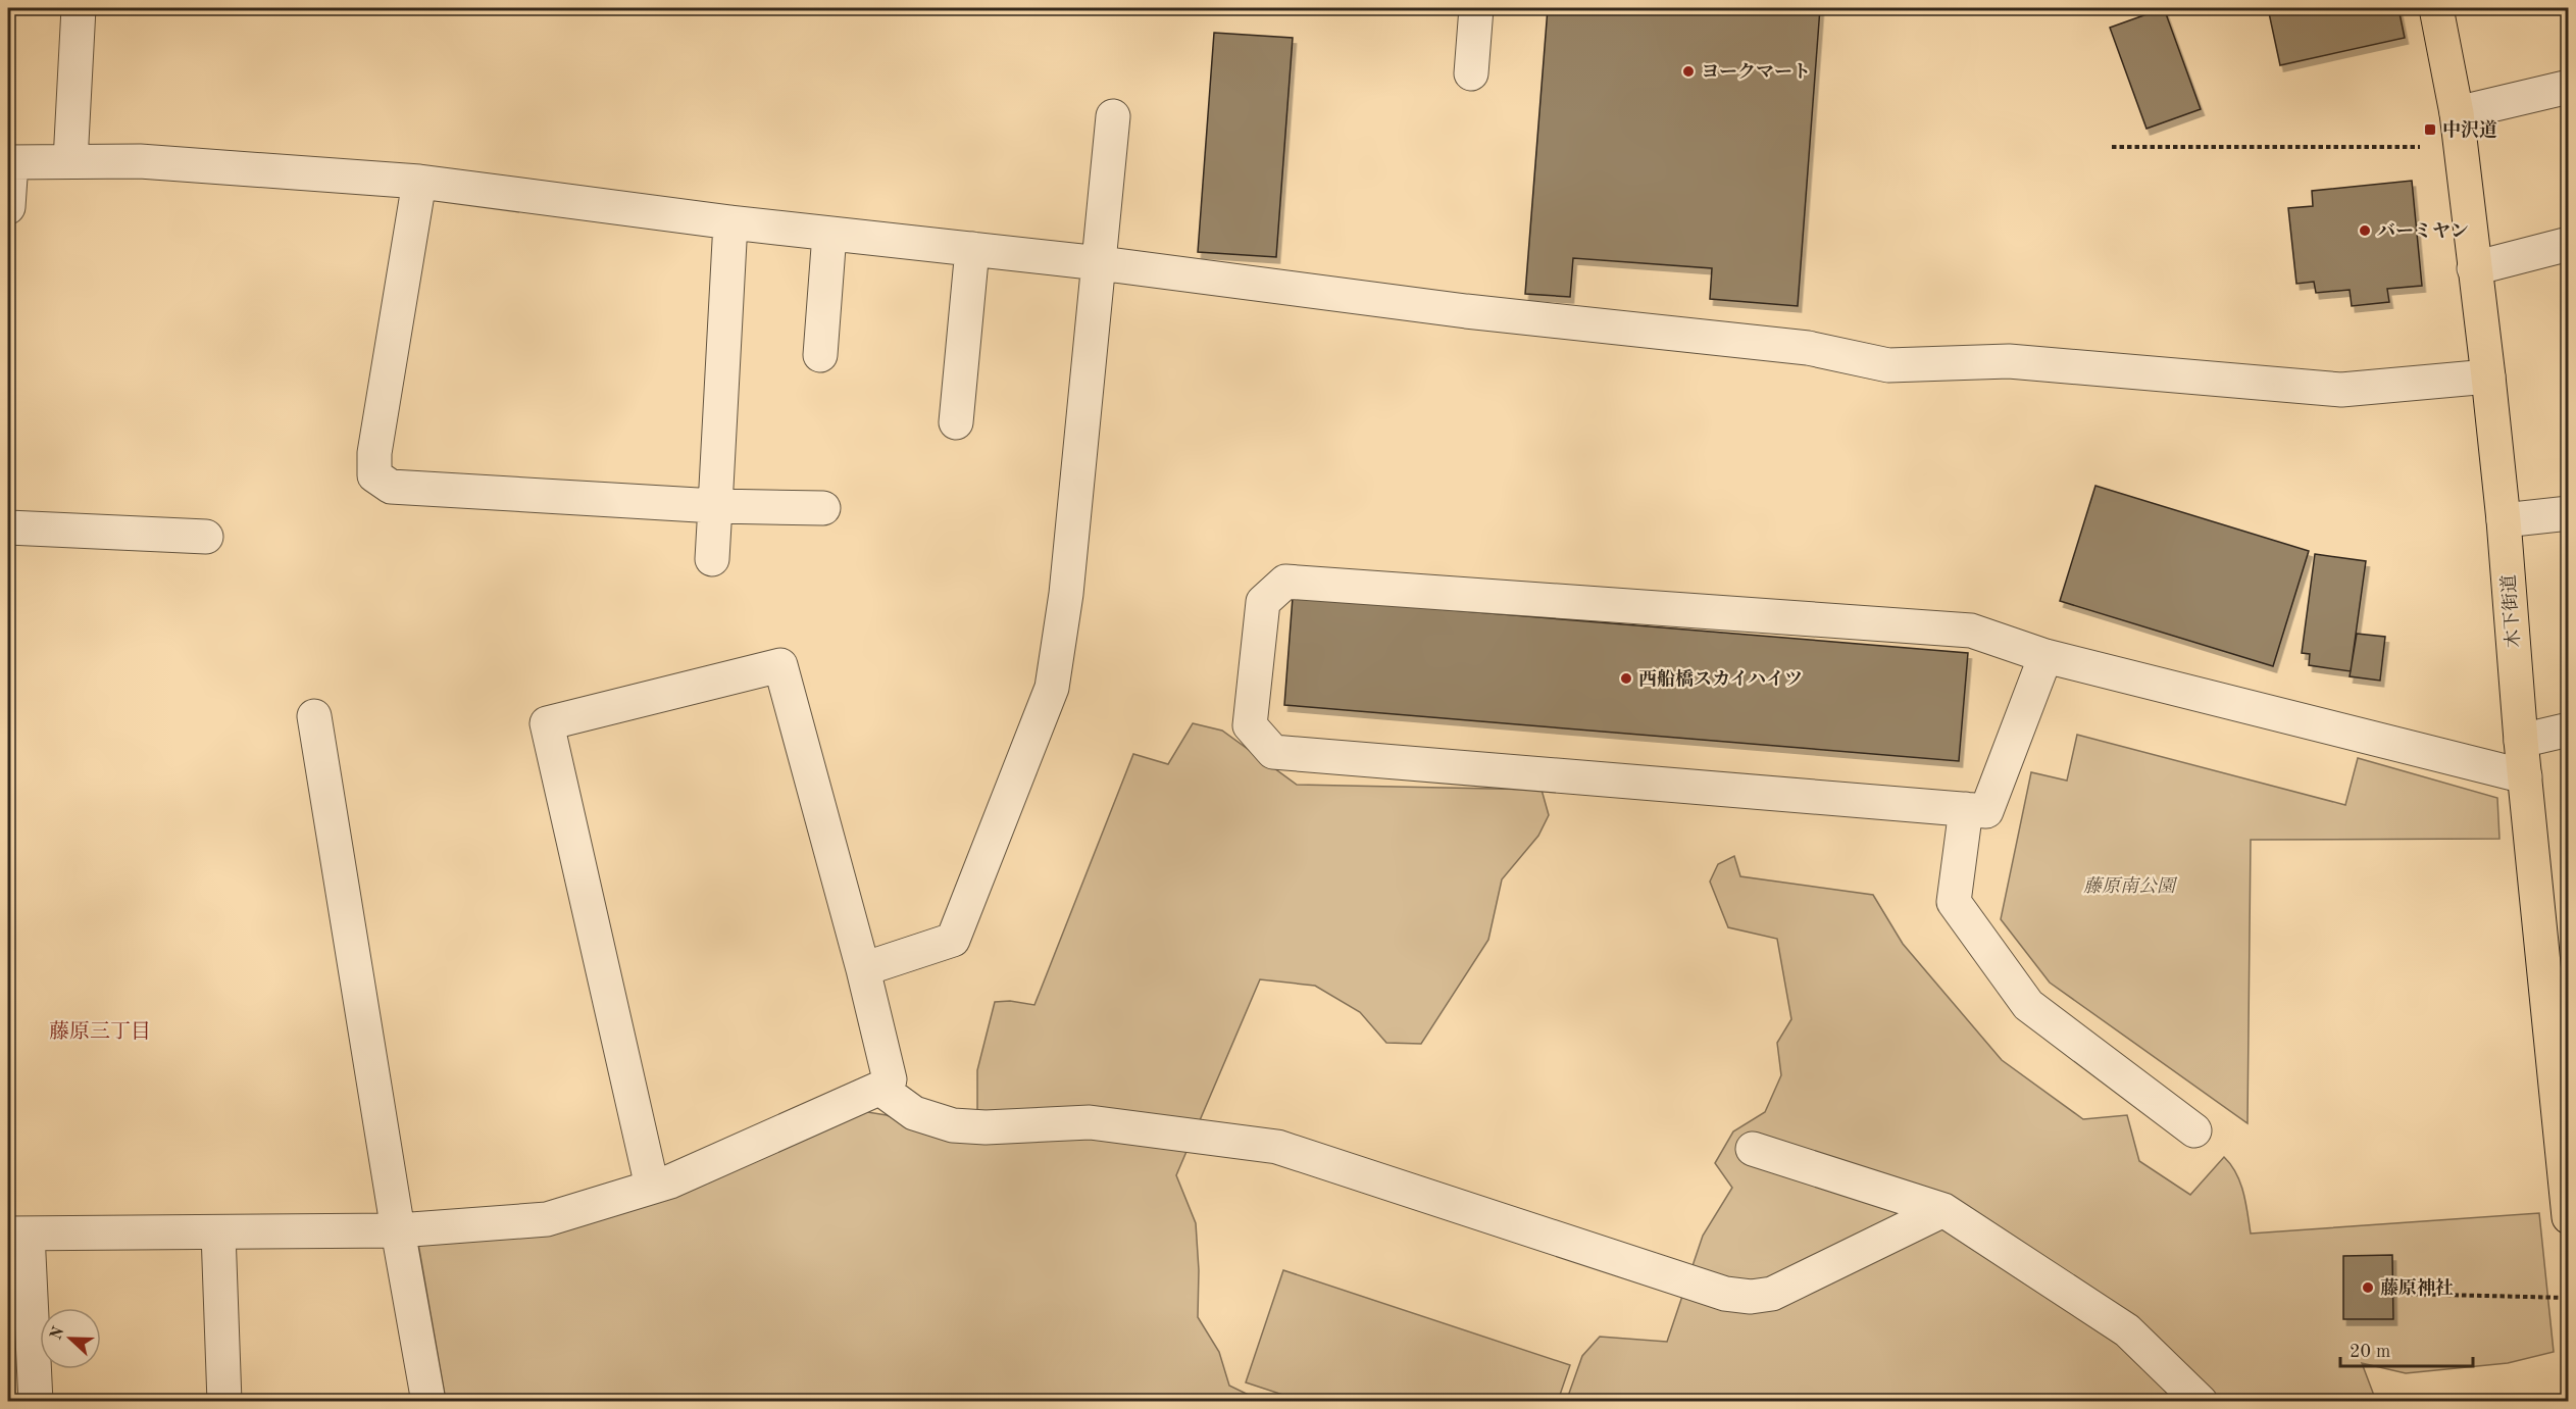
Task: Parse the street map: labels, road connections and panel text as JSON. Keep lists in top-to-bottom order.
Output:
{
  "streets": {
    "main road": ["木下街道"]
  },
  "districts": ["藤原三丁目"],
  "parks": ["藤原南公園"],
  "places": {
    "other": [
      "ヨークマート",
      "バーミヤン",
      "西船橋スカイハイツ",
      "藤原神社"
    ],
    "transit": ["中沢道"]
  },
  "scale_bar": "20 m",
  "north": "left"
}
